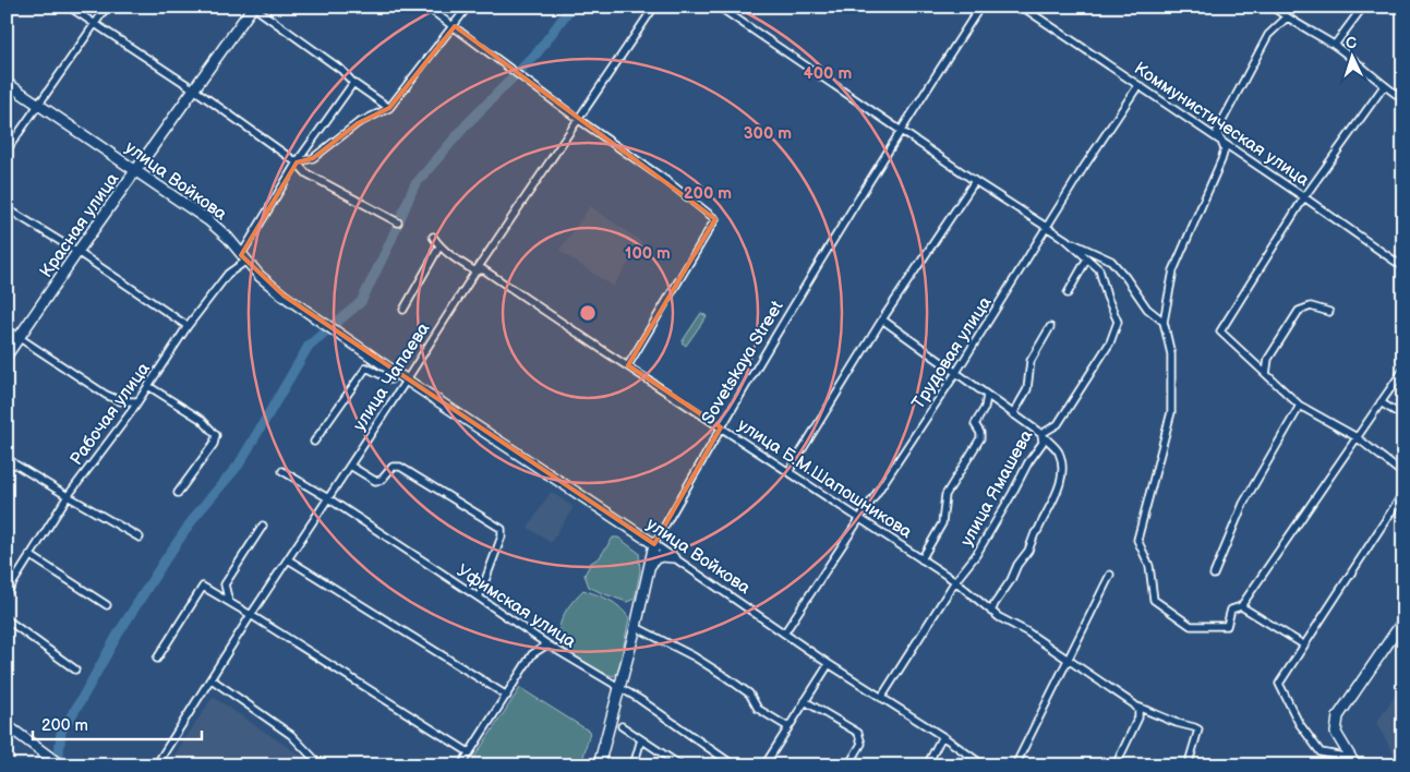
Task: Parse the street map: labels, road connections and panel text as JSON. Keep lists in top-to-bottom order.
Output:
{
  "streets": {
    "main road": ["улица Войкова", "Красная улица", "Sovetskaya Street"],
    "street": [
      "Коммунистическая улица",
      "Трудовая улица",
      "улица Чапаева",
      "Рабочая улица",
      "улица Б.М.Шапошникова",
      "улица Ямашева",
      "Уфимская улица"
    ]
  },
  "crossings": [
    ["Коммунистическая улица", "Трудовая улица"],
    ["улица Войкова", "Красная улица"],
    ["улица Войкова", "Трудовая улица"],
    ["улица Войкова", "Sovetskaya Street"],
    ["улица Войкова", "улица Чапаева"],
    ["улица Войкова", "Рабочая улица"],
    ["улица Войкова", "улица Ямашева"],
    ["Трудовая улица", "улица Б.М.Шапошникова"],
    ["Трудовая улица", "улица Ямашева"],
    ["Sovetskaya Street", "улица Б.М.Шапошникова"],
    ["Sovetskaya Street", "улица Ямашева"],
    ["Sovetskaya Street", "Уфимская улица"],
    ["улица Чапаева", "улица Б.М.Шапошникова"],
    ["улица Чапаева", "Уфимская улица"],
    ["улица Б.М.Шапошникова", "улица Ямашева"]
  ],
  "scale_bar": "200 m",
  "north": "top",
  "rings": [
    "400 m",
    "300 m",
    "200 m",
    "100 m"
  ]
}
